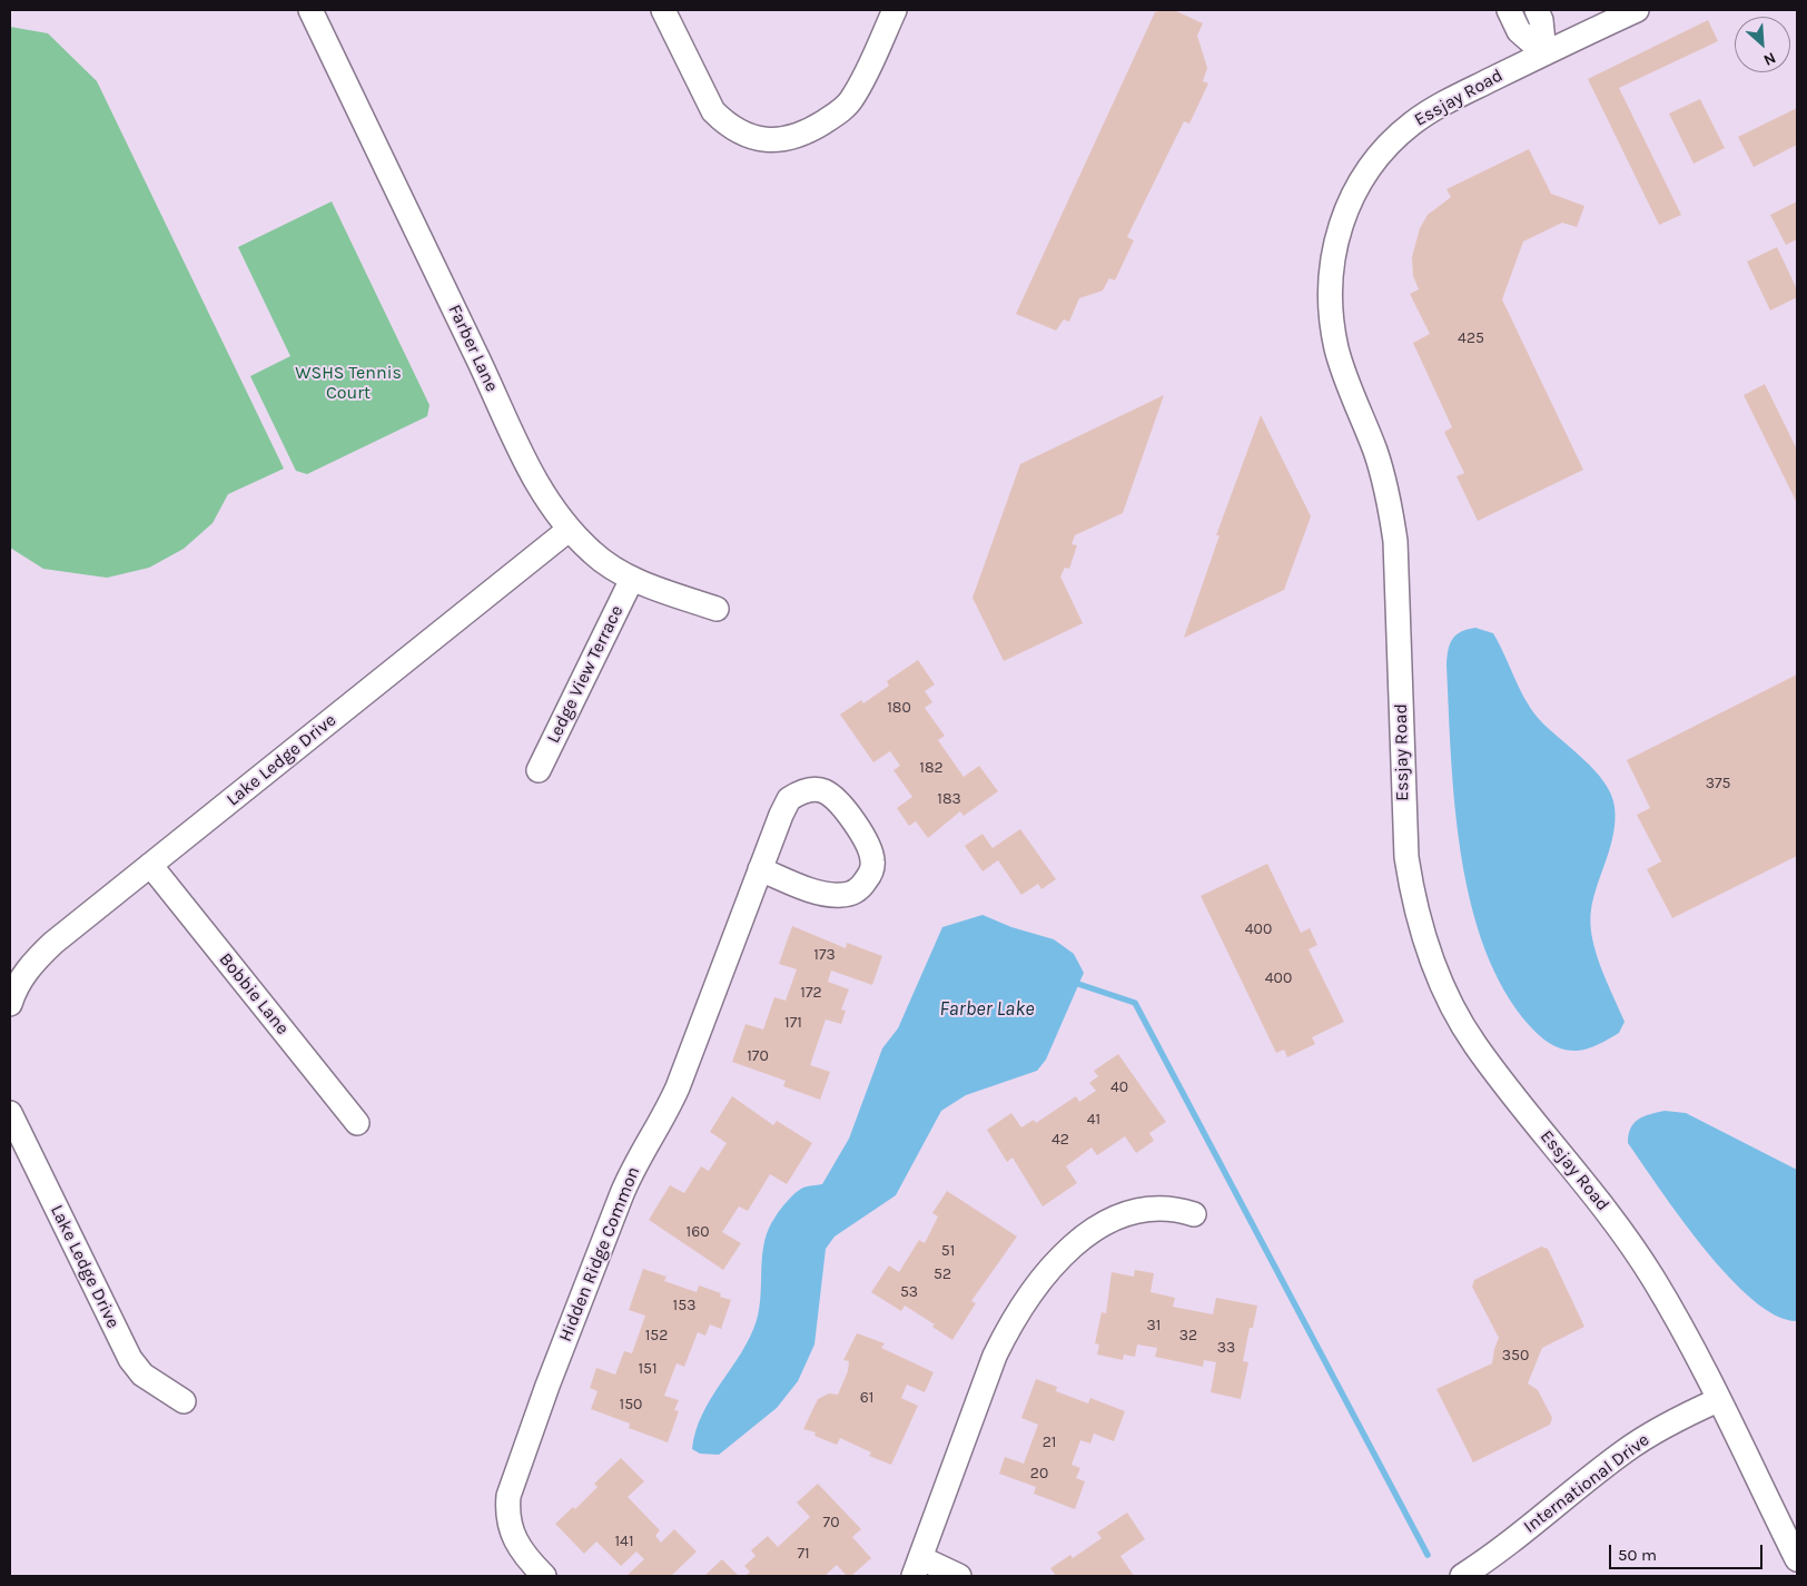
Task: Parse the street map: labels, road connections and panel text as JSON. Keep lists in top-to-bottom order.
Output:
{
  "streets": {
    "street": [
      "Essjay Road",
      "Farber Lane",
      "Ledge View Terrace",
      "Lake Ledge Drive",
      "Bobbie Lane",
      "Hidden Ridge Common",
      "International Drive"
    ]
  },
  "crossings": [
    ["Essjay Road", "International Drive"],
    ["Farber Lane", "Ledge View Terrace"],
    ["Farber Lane", "Lake Ledge Drive"],
    ["Lake Ledge Drive", "Bobbie Lane"]
  ],
  "water": ["Farber Lake"],
  "parks": ["WSHS Tennis Court"],
  "house_numbers": [
    "425",
    "180",
    "182",
    "375",
    "183",
    "400",
    "173",
    "400",
    "172",
    "171",
    "170",
    "40",
    "41",
    "42",
    "160",
    "51",
    "52",
    "53",
    "153",
    "31",
    "152",
    "32",
    "33",
    "350",
    "151",
    "61",
    "150",
    "21",
    "20",
    "70",
    "141",
    "71"
  ],
  "scale_bar": "50 m",
  "north": "bottom right"
}
